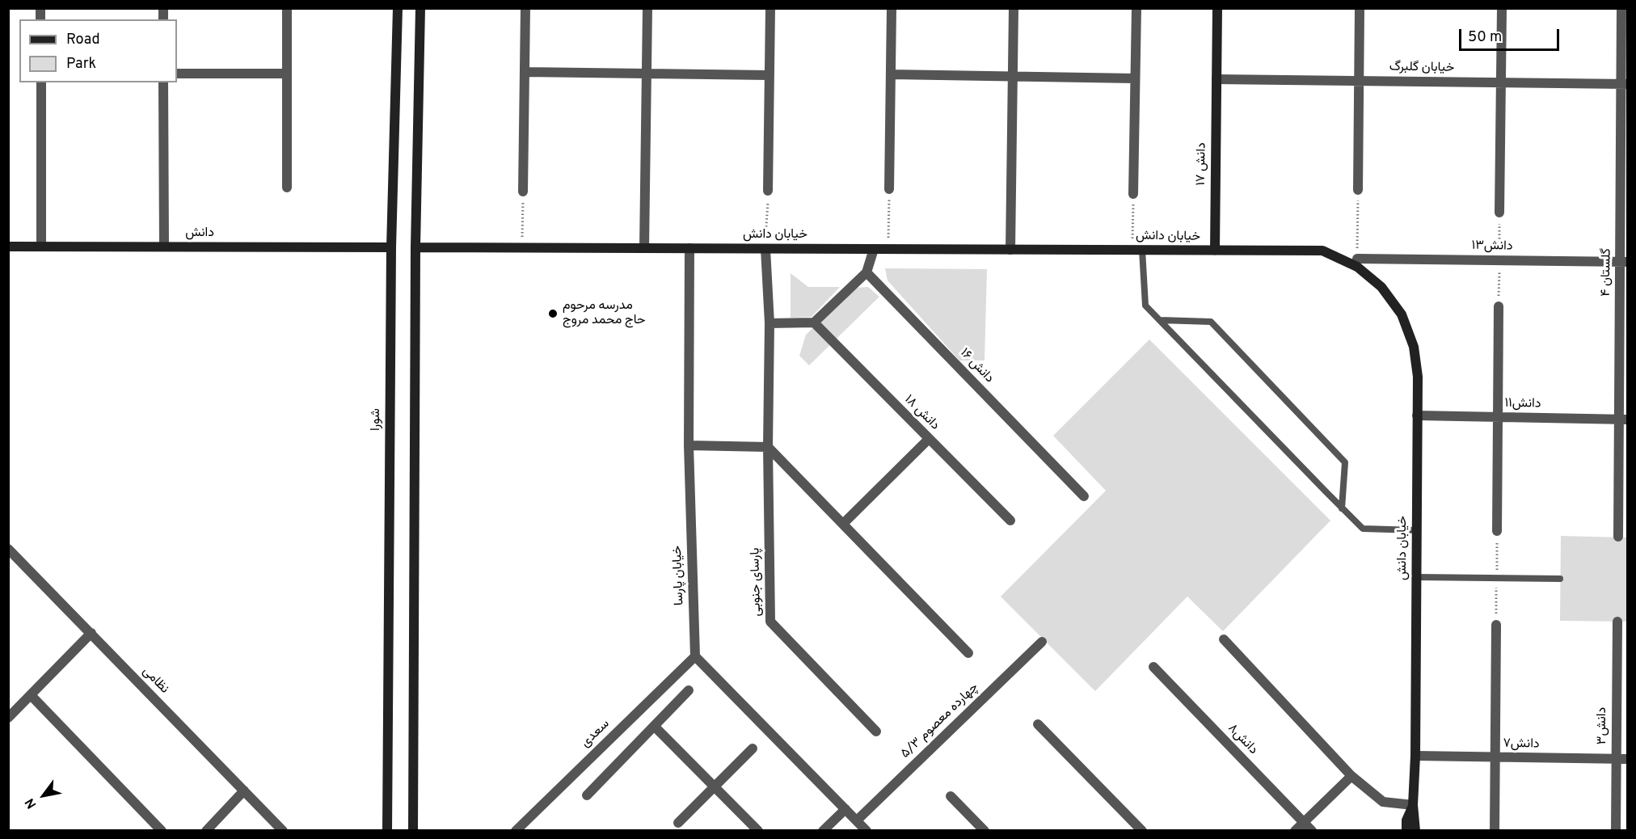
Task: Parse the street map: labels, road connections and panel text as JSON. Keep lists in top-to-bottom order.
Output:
{
  "streets": {
    "street": [
      "خیابان گلبرگ",
      "دانش ۱۷",
      "دانش",
      "خیابان دانش",
      "دانش۱۳",
      "گلستان ۴",
      "دانش ۱۶",
      "دانش۱۱",
      "دانش ۱۸",
      "شورا",
      "خیابان پارسا",
      "پارسای جنوبی",
      "نظامی",
      "چهارده معصوم ۵/۳",
      "دانش۳",
      "سعدی",
      "دانش۸",
      "دانش۷"
    ]
  },
  "crossings": [
    ["خیابان گلبرگ", "دانش ۱۷"],
    ["خیابان گلبرگ", "گلستان ۴"],
    ["دانش ۱۷", "خیابان دانش"],
    ["دانش", "شورا"],
    ["خیابان دانش", "دانش۱۱"],
    ["خیابان دانش", "خیابان پارسا"],
    ["خیابان دانش", "پارسای جنوبی"],
    ["خیابان دانش", "دانش۷"],
    ["دانش۱۳", "گلستان ۴"],
    ["گلستان ۴", "دانش۱۱"],
    ["خیابان پارسا", "سعدی"],
    ["دانش۳", "دانش۷"]
  ],
  "places": ["مدرسه مرحوم حاج محمد مروج"],
  "legend": ["Road", "Park"],
  "scale_bar": "50 m",
  "north": "bottom left"
}
